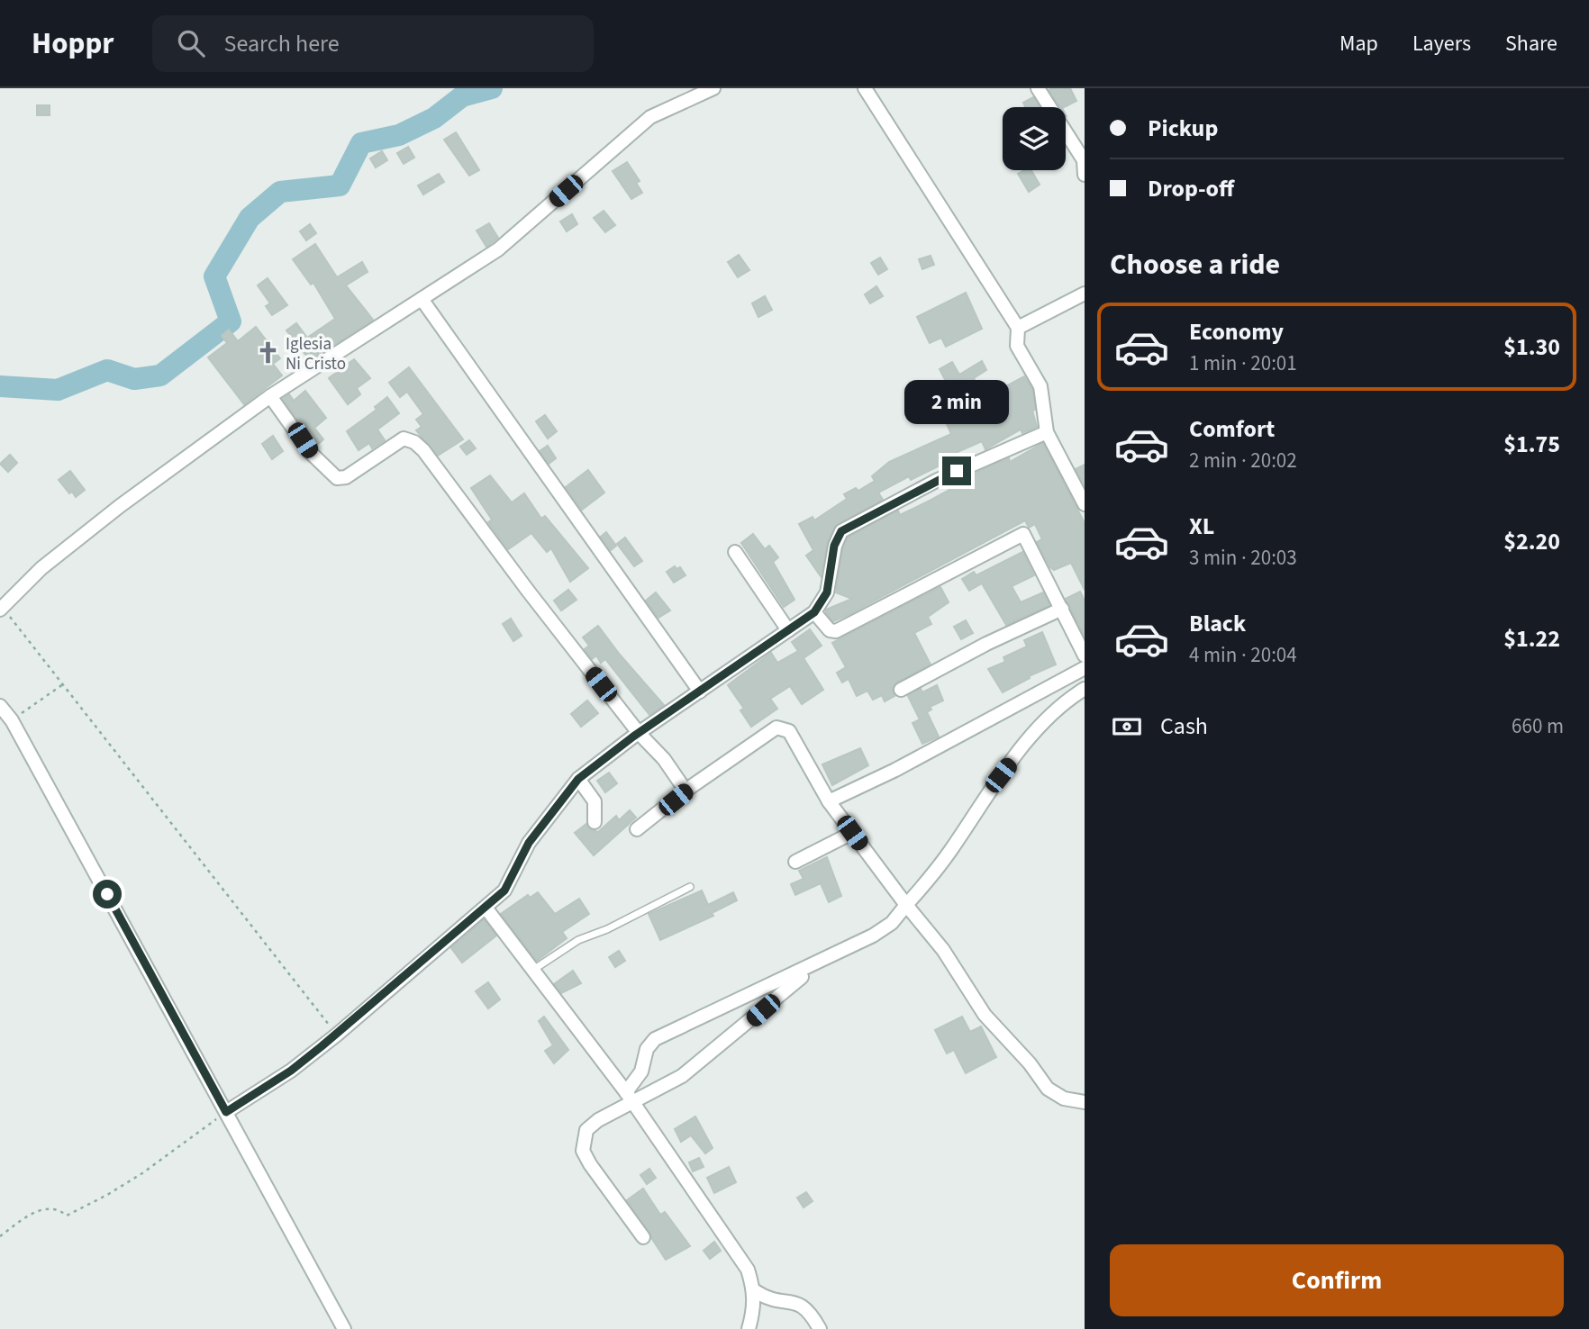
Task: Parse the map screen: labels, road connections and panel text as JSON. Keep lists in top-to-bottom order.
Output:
{
  "places": {
    "church": ["Iglesia Ni Cristo"]
  },
  "page": {
    "header": "Hoppr",
    "search": "Search here",
    "nav": ["Map", "Layers", "Share"],
    "banner": ["Pickup", "Drop-off"],
    "heading": "Choose a ride",
    "list": [
      {
        "name": "Economy",
        "note": "1 min · 20:01",
        "value": "$1.30"
      },
      {
        "name": "Comfort",
        "note": "2 min · 20:02",
        "value": "$1.75"
      },
      {
        "name": "XL",
        "note": "3 min · 20:03",
        "value": "$2.20"
      },
      {
        "name": "Black",
        "note": "4 min · 20:04",
        "value": "$1.22"
      }
    ],
    "bubble": "2 min",
    "pay": ["Cash", "660 m"],
    "buttons": "Confirm"
  }
}
